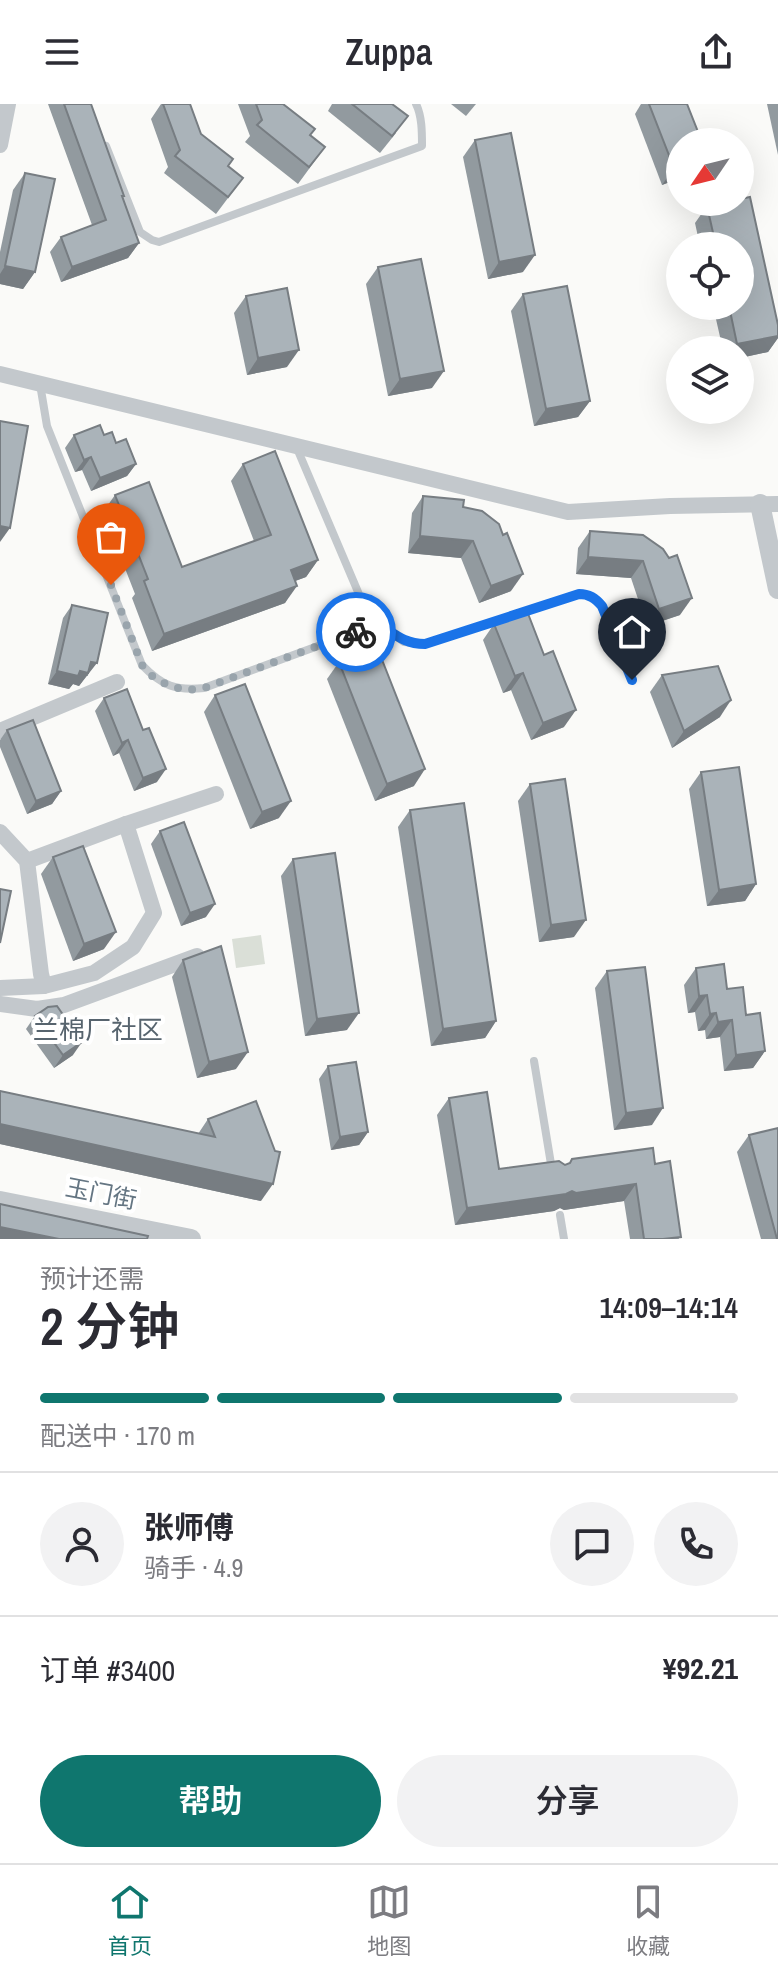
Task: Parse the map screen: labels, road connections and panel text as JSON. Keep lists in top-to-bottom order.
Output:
{
  "streets": {
    "street": ["玉门街"]
  },
  "districts": ["兰棉厂社区"],
  "north": "bottom left",
  "page": {
    "header": "Zuppa",
    "heading": ["2 分钟", "预计还需", "14:09–14:14"],
    "panel": [
      "张师傅",
      "骑手 · 4.9",
      "订单 #3400",
      "¥92.21"
    ],
    "bar": "配送中 · 170 m",
    "buttons": ["帮助", "分享"],
    "tabs": ["首页", "地图", "收藏"]
  }
}
